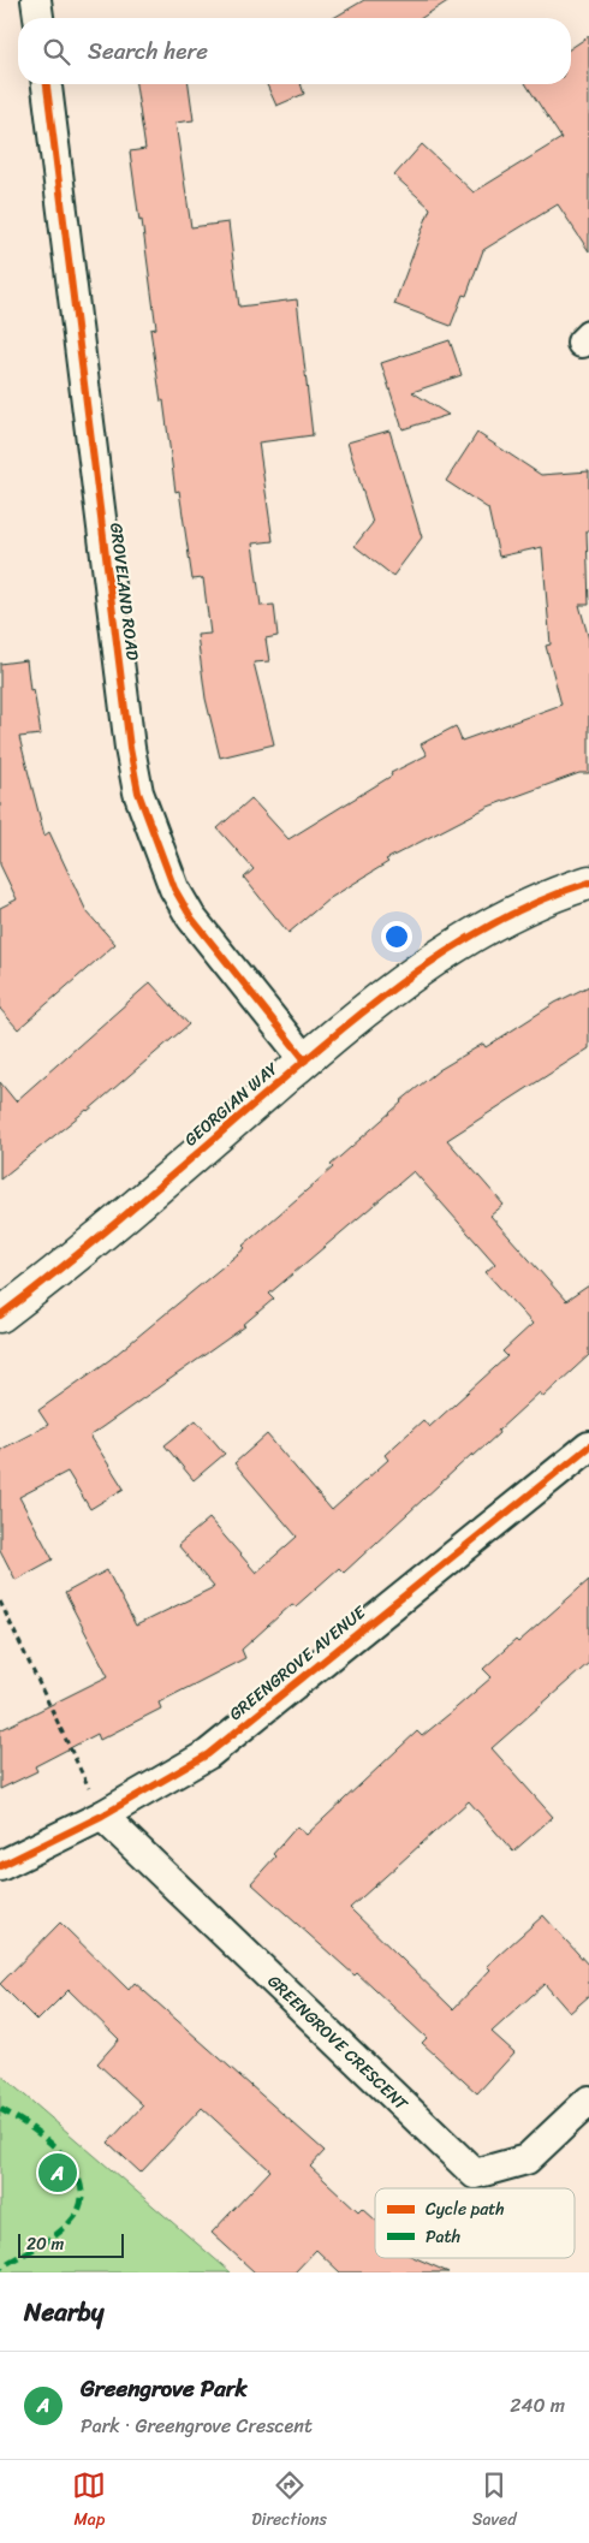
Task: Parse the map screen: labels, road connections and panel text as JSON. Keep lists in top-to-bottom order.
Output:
{
  "streets": {
    "street": [
      "GROVELAND ROAD",
      "GEORGIAN WAY",
      "GREENGROVE AVENUE",
      "GREENGROVE CRESCENT"
    ]
  },
  "crossings": [
    ["GROVELAND ROAD", "GEORGIAN WAY"],
    ["GREENGROVE AVENUE", "GREENGROVE CRESCENT"]
  ],
  "legend": ["Cycle path", "Path"],
  "scale_bar": "20 m",
  "page": {
    "search": "Search here",
    "pins": "A",
    "scale": "20 m",
    "heading": "Nearby",
    "list": [
      {
        "mark": "A",
        "name": "Greengrove Park",
        "note": "Park · Greengrove Crescent",
        "value": "240 m"
      }
    ],
    "nav": ["Map", "Directions", "Saved"]
  }
}
